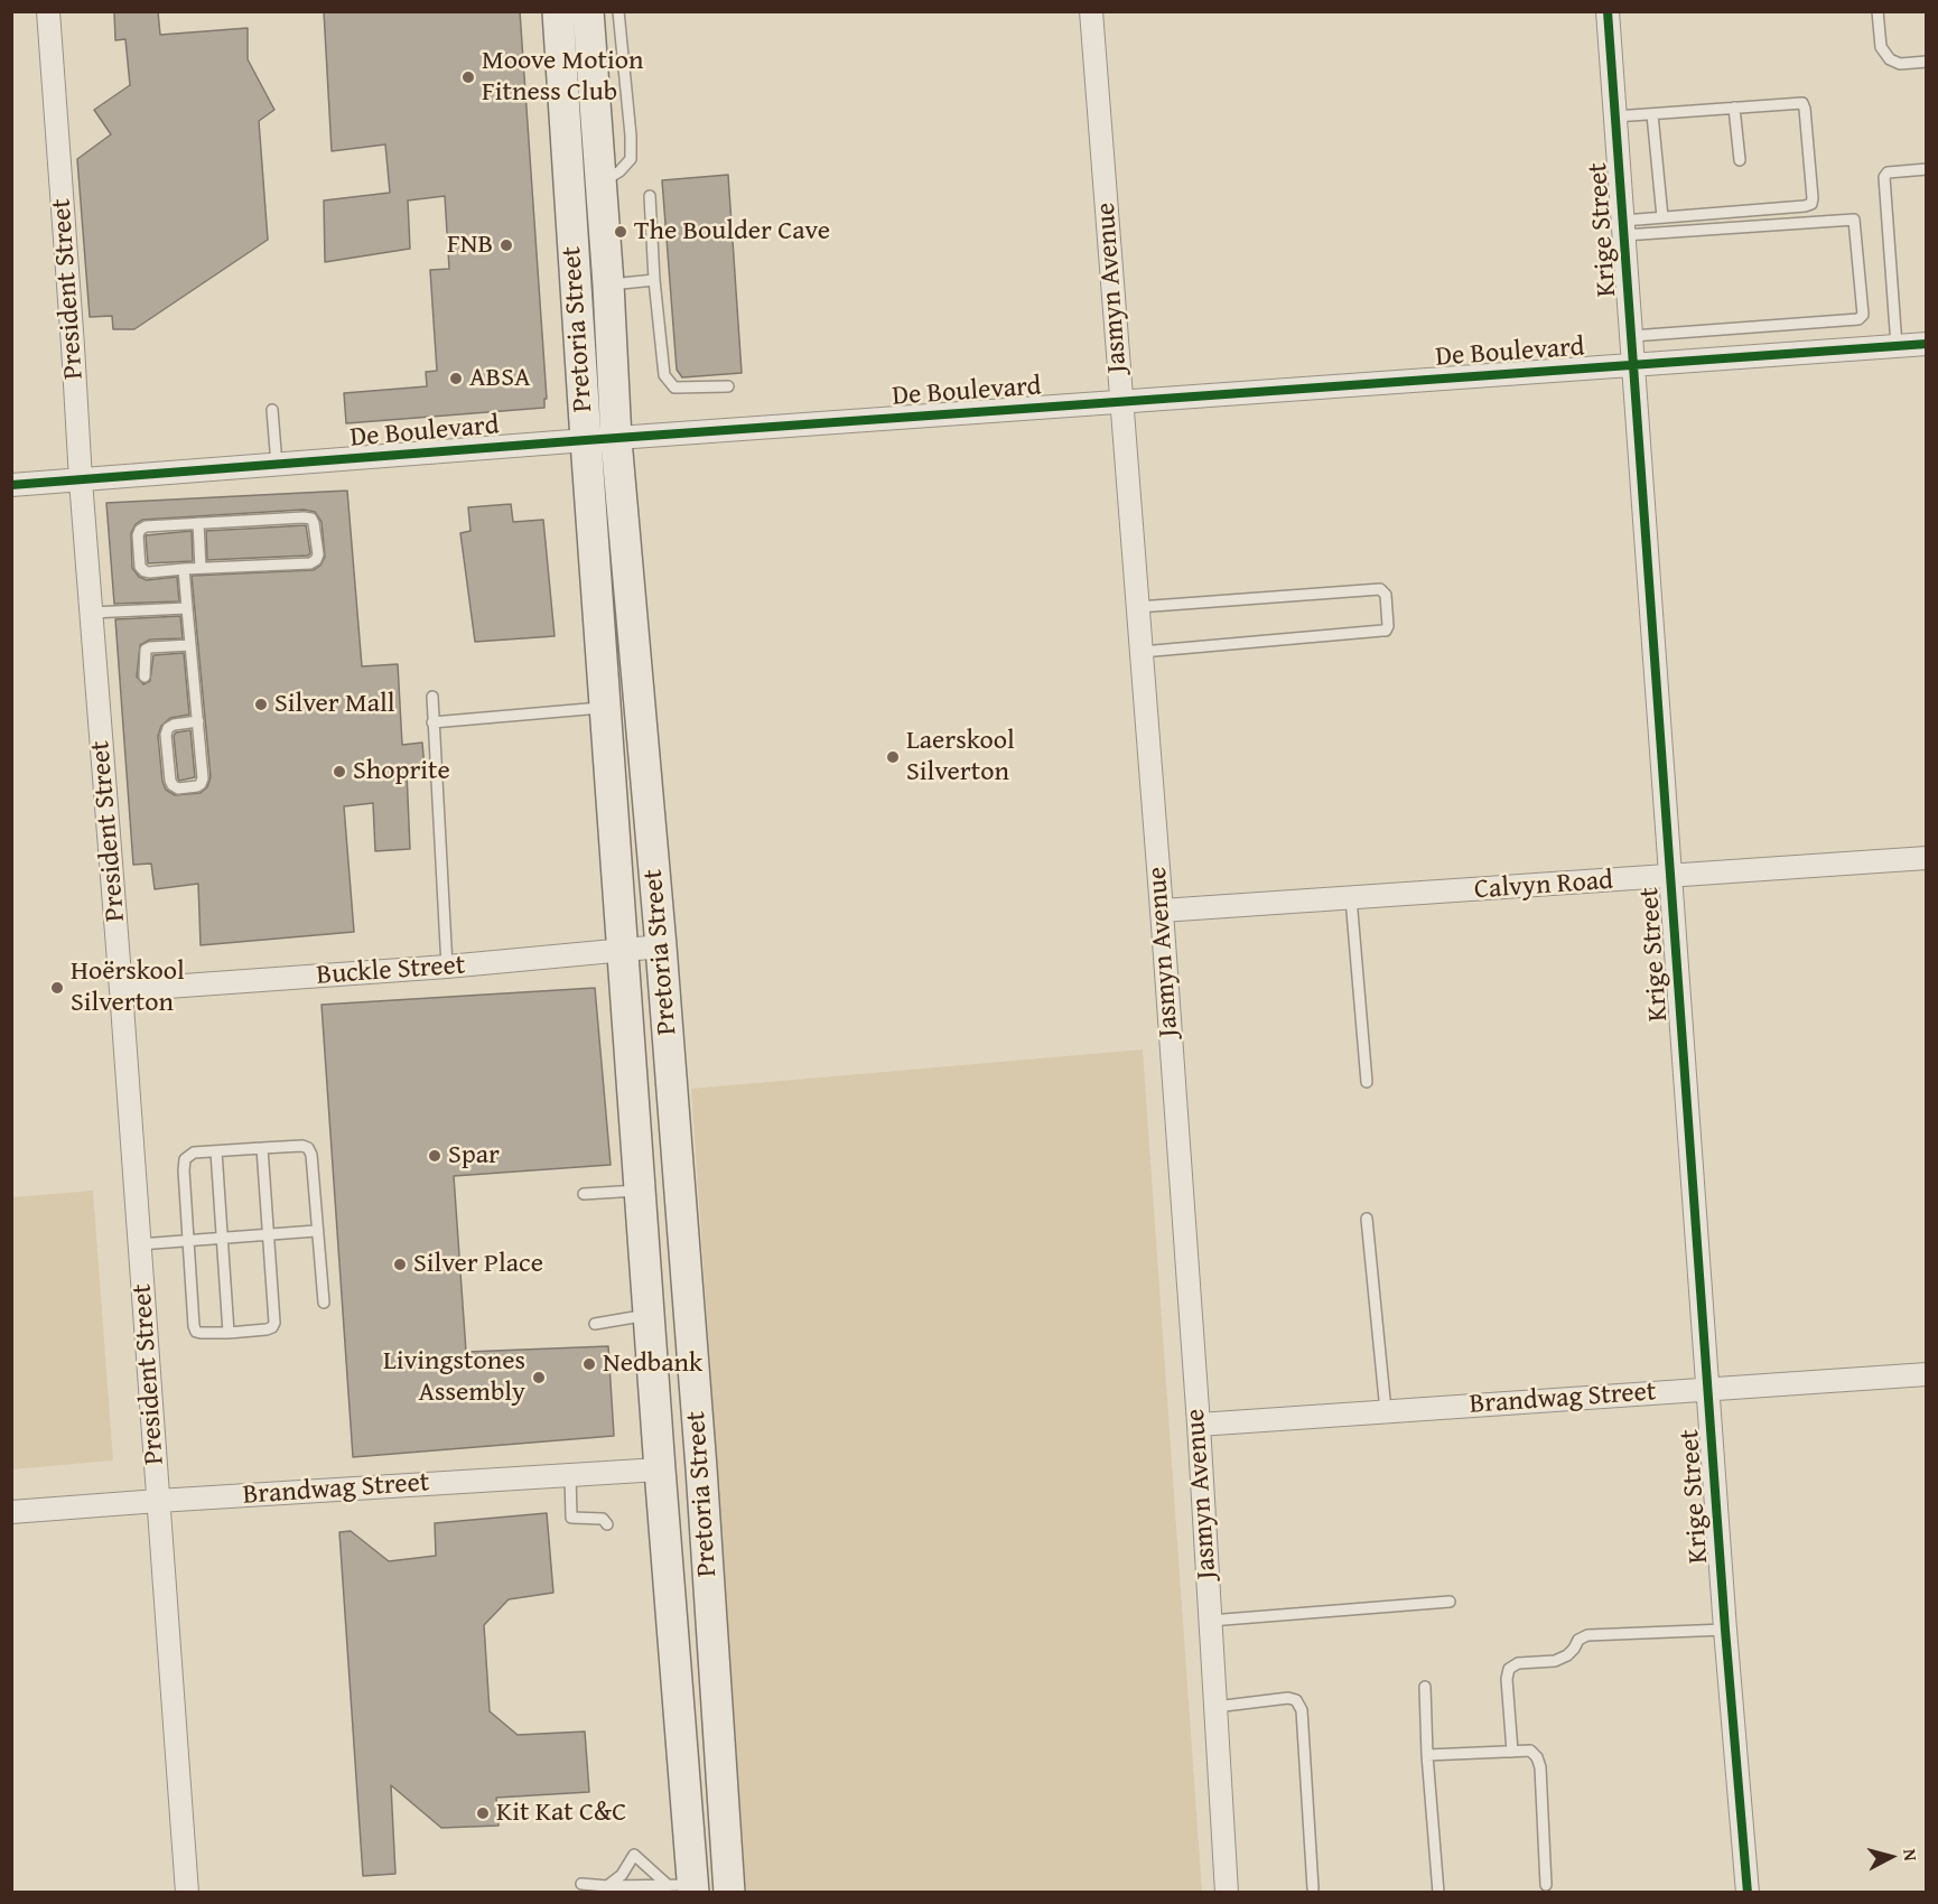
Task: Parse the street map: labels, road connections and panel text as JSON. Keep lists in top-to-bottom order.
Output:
{
  "streets": {
    "main road": ["Pretoria Street"],
    "street": [
      "Krige Street",
      "Jasmyn Avenue",
      "President Street",
      "De Boulevard",
      "Calvyn Road",
      "Buckle Street",
      "Brandwag Street"
    ]
  },
  "crossings": [
    ["Krige Street", "De Boulevard"],
    ["Krige Street", "Calvyn Road"],
    ["Krige Street", "Brandwag Street"],
    ["Jasmyn Avenue", "De Boulevard"],
    ["Jasmyn Avenue", "Calvyn Road"],
    ["Jasmyn Avenue", "Brandwag Street"],
    ["President Street", "De Boulevard"],
    ["President Street", "Buckle Street"],
    ["President Street", "Brandwag Street"],
    ["Pretoria Street", "De Boulevard"],
    ["Pretoria Street", "Buckle Street"],
    ["Pretoria Street", "Brandwag Street"]
  ],
  "places": [
    "Moove Motion Fitness Club",
    "The Boulder Cave",
    "FNB",
    "ABSA",
    "Silver Mall",
    "Laerskool Silverton",
    "Shoprite",
    "Hoërskool Silverton",
    "Spar",
    "Silver Place",
    "Nedbank",
    "Livingstones Assembly",
    "Kit Kat C&C"
  ],
  "north": "right"
}
